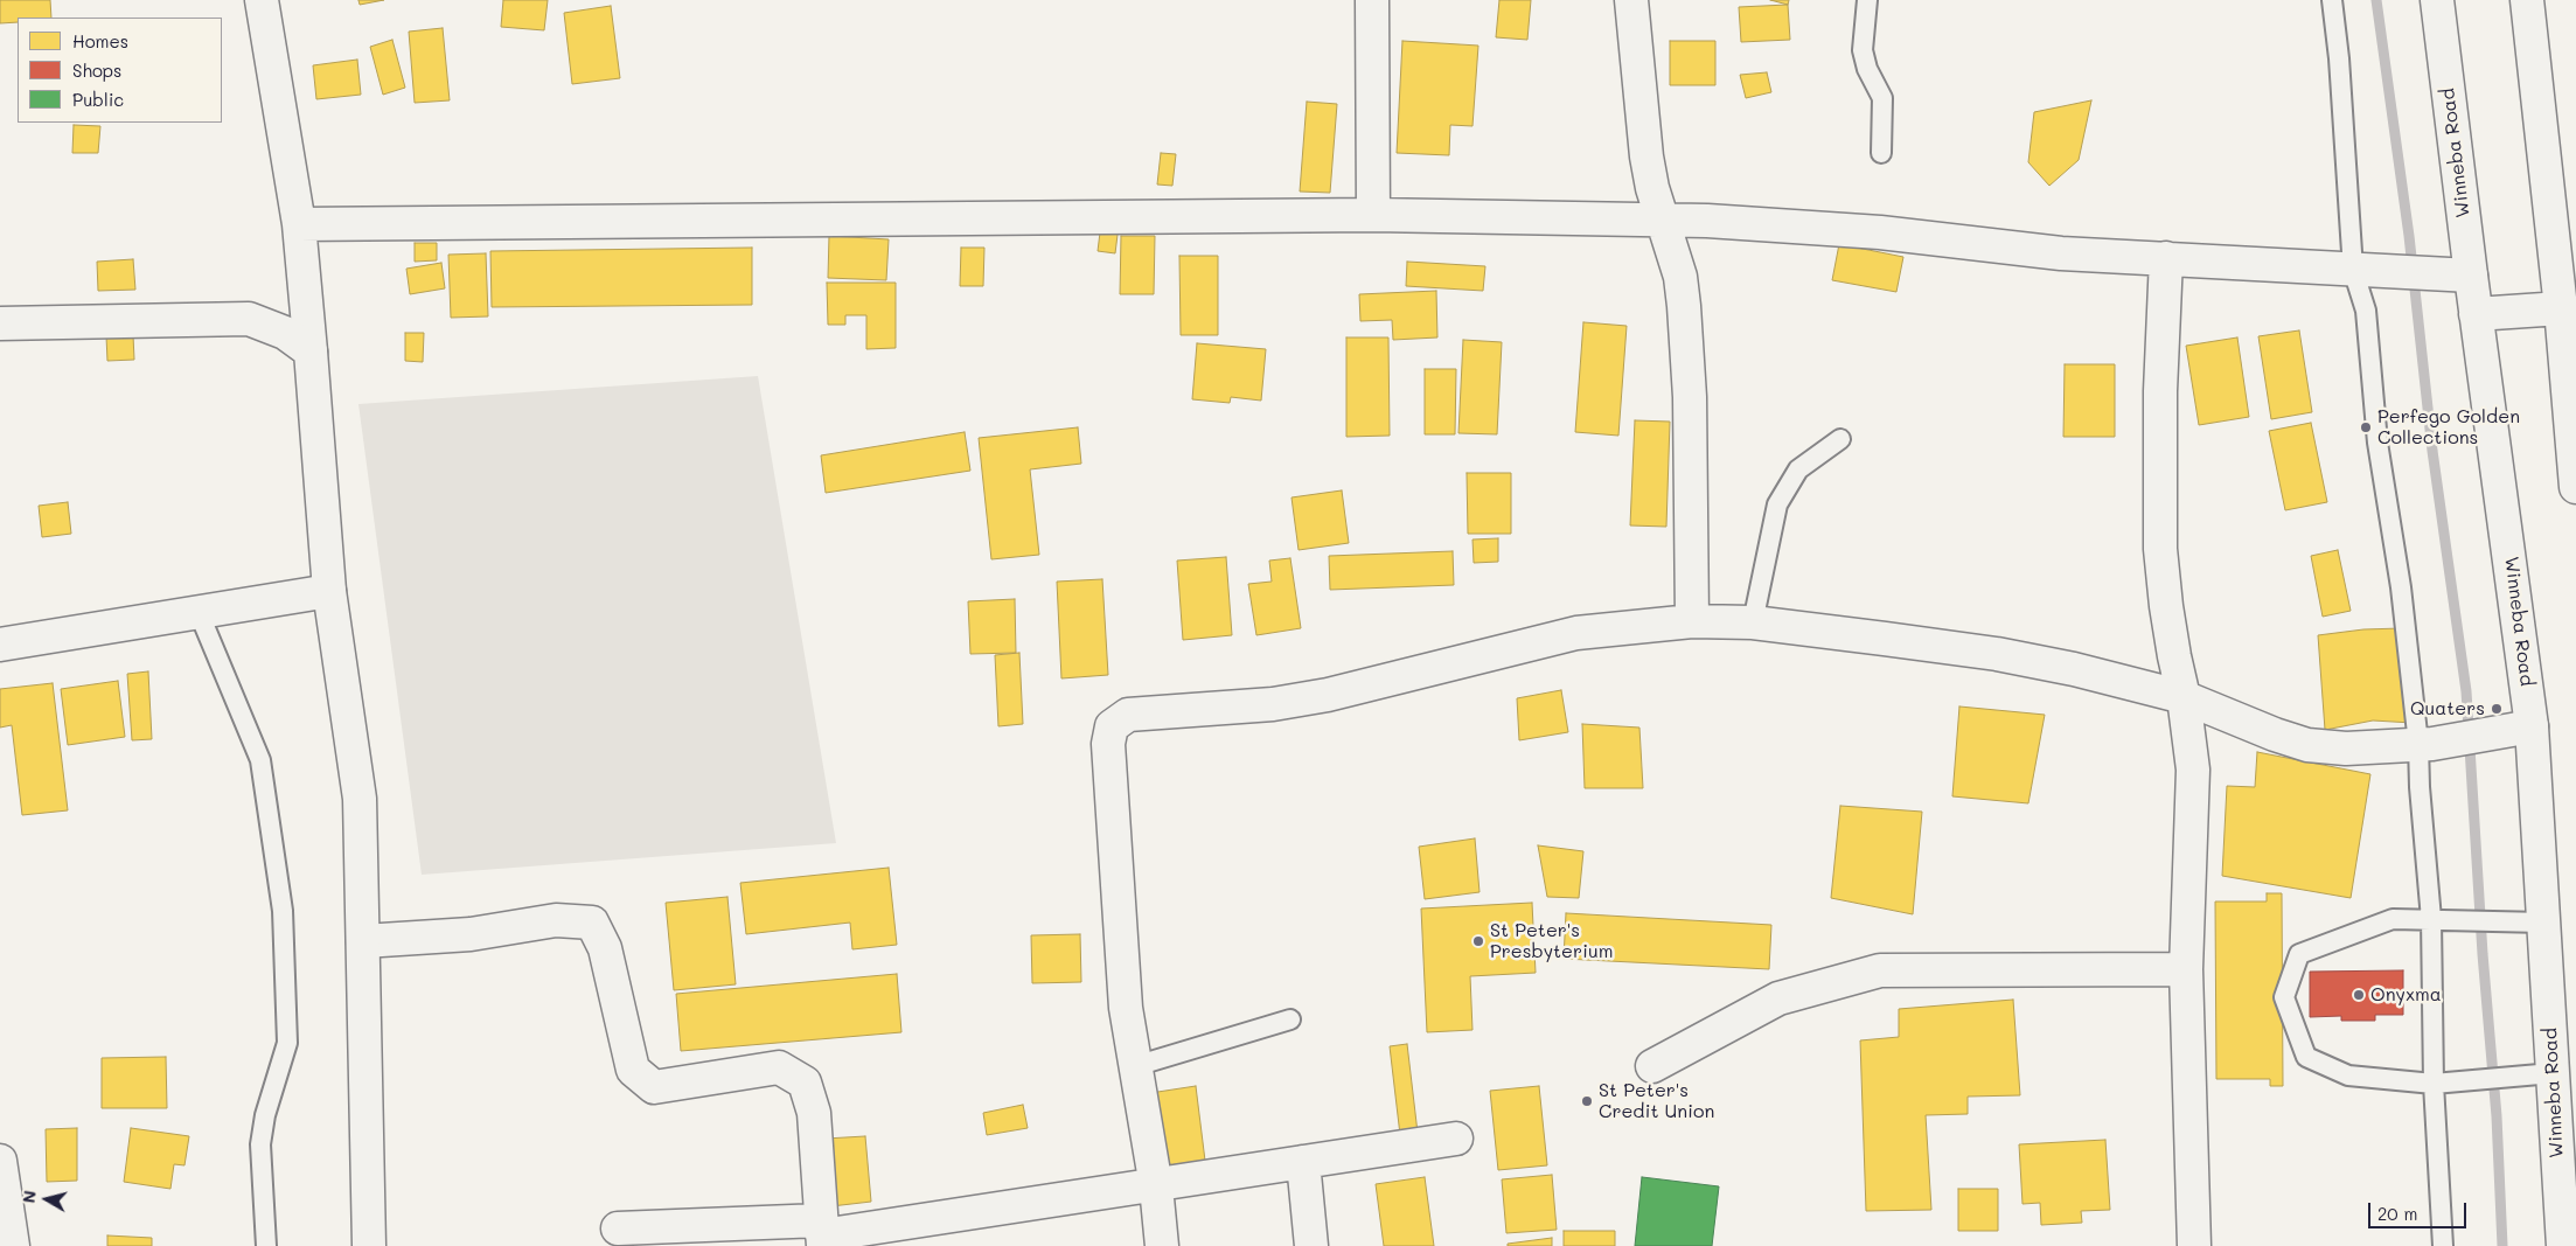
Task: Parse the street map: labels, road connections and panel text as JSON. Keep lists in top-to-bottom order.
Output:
{
  "streets": {
    "main road": ["Winneba Road"]
  },
  "places": [
    "Perfego Golden Collections",
    "Quaters",
    "St Peter's Presbyterium",
    "Onyxma",
    "St Peter's Credit Union"
  ],
  "legend": ["Homes", "Shops", "Public"],
  "scale_bar": "20 m",
  "north": "left"
}
